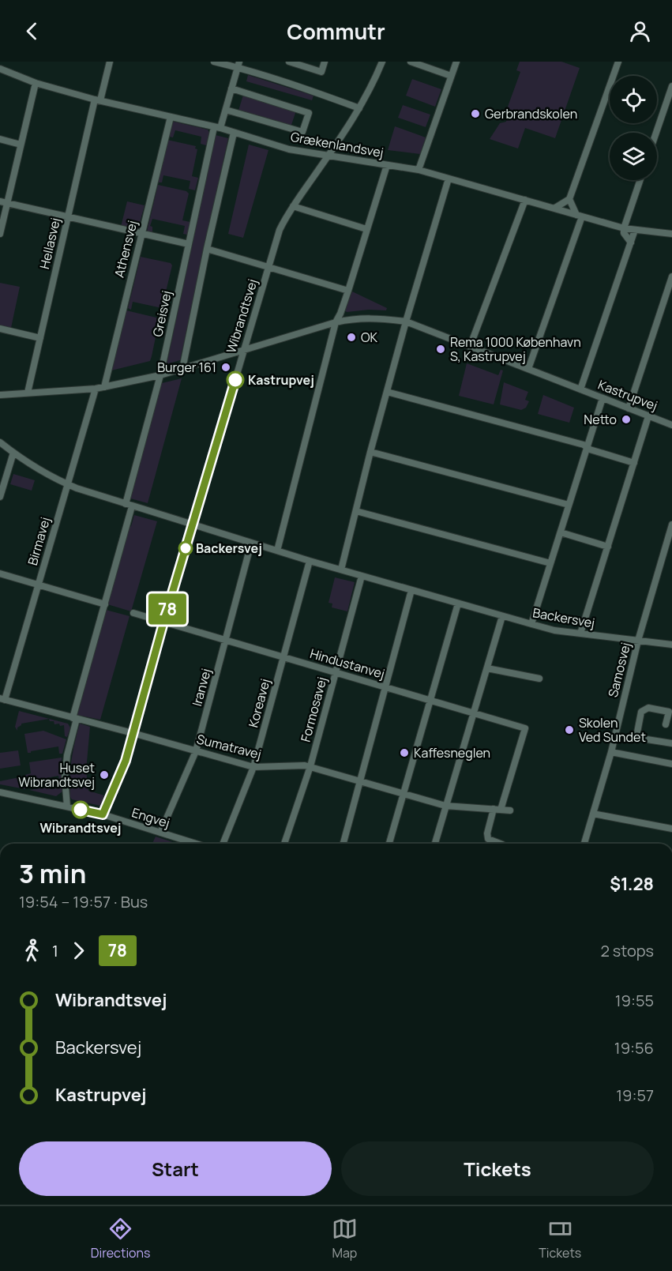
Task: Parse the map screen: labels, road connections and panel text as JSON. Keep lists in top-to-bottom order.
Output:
{
  "streets": {
    "street": [
      "Grækenlandsvej",
      "Hellasvej",
      "Athensvej",
      "Greisvej",
      "Wibrandtsvej",
      "Kastrupvej",
      "Birmavej",
      "Backersvej",
      "Hindustanvej",
      "Samosvej",
      "Iranvej",
      "Koreavej",
      "Formosavej",
      "Sumatravej",
      "Engvej"
    ]
  },
  "crossings": [
    ["Grækenlandsvej", "Hellasvej"],
    ["Grækenlandsvej", "Athensvej"],
    ["Grækenlandsvej", "Greisvej"],
    ["Grækenlandsvej", "Wibrandtsvej"],
    ["Hellasvej", "Kastrupvej"],
    ["Athensvej", "Kastrupvej"],
    ["Greisvej", "Kastrupvej"],
    ["Greisvej", "Backersvej"],
    ["Greisvej", "Sumatravej"],
    ["Greisvej", "Engvej"],
    ["Wibrandtsvej", "Kastrupvej"],
    ["Wibrandtsvej", "Backersvej"],
    ["Wibrandtsvej", "Hindustanvej"],
    ["Wibrandtsvej", "Sumatravej"],
    ["Wibrandtsvej", "Engvej"],
    ["Kastrupvej", "Birmavej"],
    ["Birmavej", "Backersvej"],
    ["Birmavej", "Sumatravej"],
    ["Backersvej", "Samosvej"],
    ["Backersvej", "Iranvej"],
    ["Backersvej", "Koreavej"],
    ["Backersvej", "Formosavej"],
    ["Hindustanvej", "Iranvej"],
    ["Hindustanvej", "Koreavej"],
    ["Hindustanvej", "Formosavej"],
    ["Hindustanvej", "Sumatravej"],
    ["Iranvej", "Sumatravej"],
    ["Iranvej", "Engvej"],
    ["Koreavej", "Sumatravej"],
    ["Formosavej", "Sumatravej"]
  ],
  "places": [
    "Gerbrandskolen",
    "OK",
    "Rema 1000 København S, Kastrupvej",
    "Burger 161",
    "Kastrupvej",
    "Netto",
    "Backersvej",
    "Skolen Ved Sundet",
    "Kaffesneglen",
    "Huset Wibrandtsvej",
    "Wibrandtsvej"
  ],
  "lines": ["bus line 78"],
  "page": {
    "header": "Commutr",
    "on_map": "78",
    "heading": ["3 min", "19:54 – 19:57 · Bus", "$1.28"],
    "legs": ["1", "78", "2 stops"],
    "list": [
      {
        "name": "Wibrandtsvej",
        "value": "19:55"
      },
      {
        "name": "Backersvej",
        "value": "19:56"
      },
      {
        "name": "Kastrupvej",
        "value": "19:57"
      }
    ],
    "buttons": ["Start", "Tickets"],
    "tabs": ["Directions", "Map", "Tickets"]
  }
}
